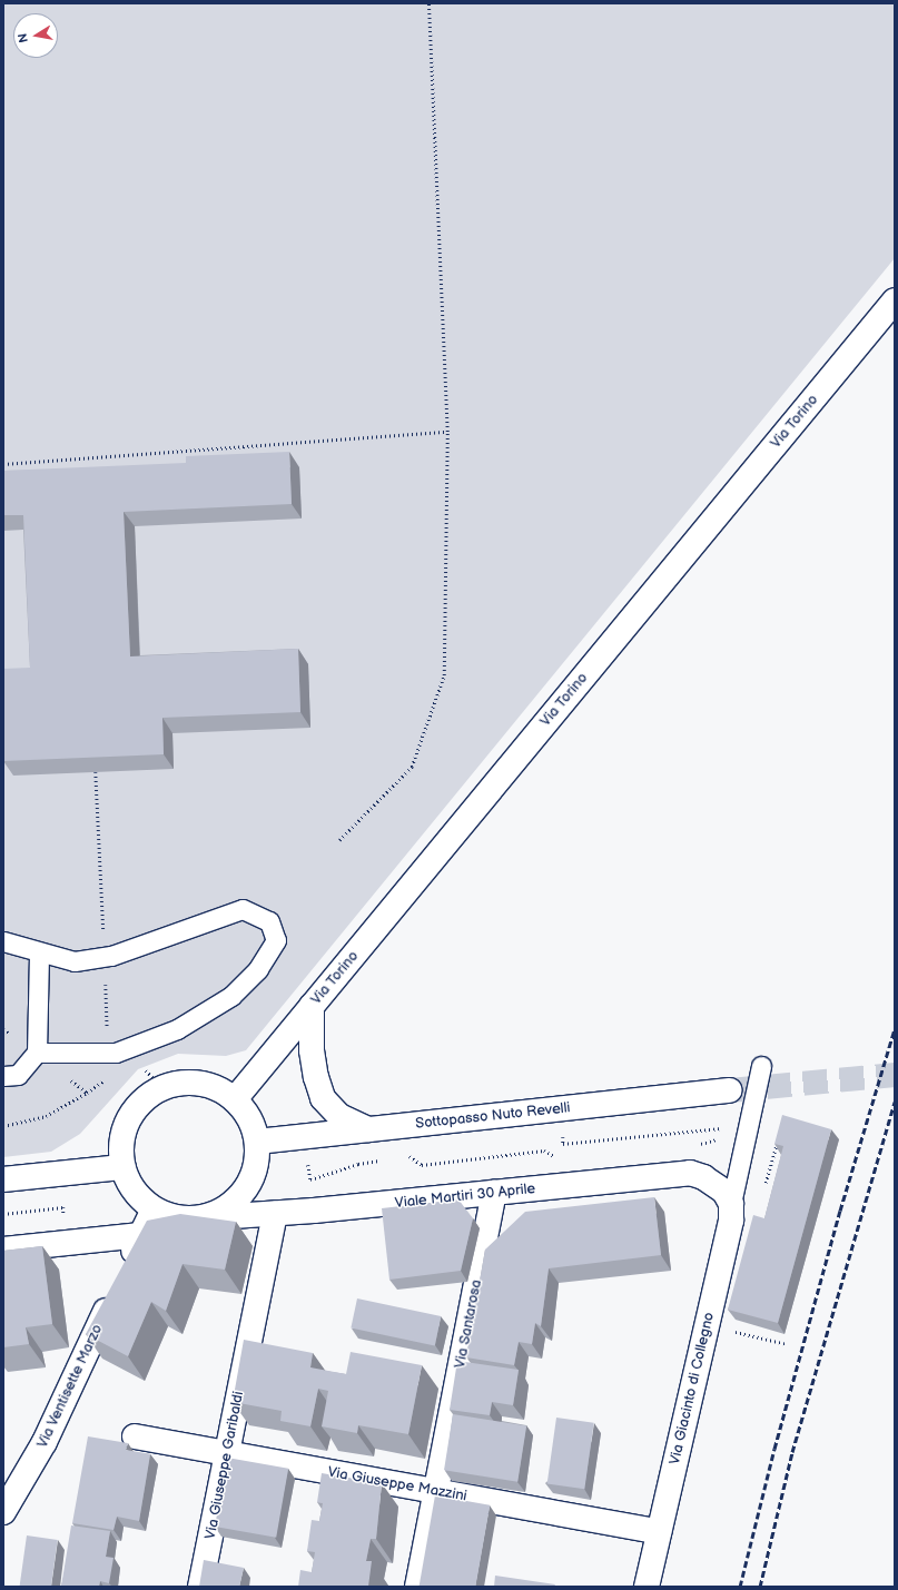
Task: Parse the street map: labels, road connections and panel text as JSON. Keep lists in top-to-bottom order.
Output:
{
  "streets": {
    "street": [
      "Via Torino",
      "Sottopasso Nuto Revelli",
      "Viale Martiri 30 Aprile",
      "Via Santarosa",
      "Via Ventisette Marzo",
      "Via Giacinto di Collegno",
      "Via Giuseppe Garibaldi",
      "Via Giuseppe Mazzini"
    ]
  },
  "crossings": [
    ["Via Torino", "Sottopasso Nuto Revelli"],
    ["Via Torino", "Viale Martiri 30 Aprile"],
    ["Via Torino", "Via Ventisette Marzo"],
    ["Sottopasso Nuto Revelli", "Viale Martiri 30 Aprile"],
    ["Sottopasso Nuto Revelli", "Via Ventisette Marzo"],
    ["Viale Martiri 30 Aprile", "Via Santarosa"],
    ["Viale Martiri 30 Aprile", "Via Ventisette Marzo"],
    ["Viale Martiri 30 Aprile", "Via Giacinto di Collegno"],
    ["Viale Martiri 30 Aprile", "Via Giuseppe Garibaldi"],
    ["Via Santarosa", "Via Giuseppe Mazzini"],
    ["Via Giacinto di Collegno", "Via Giuseppe Mazzini"],
    ["Via Giuseppe Garibaldi", "Via Giuseppe Mazzini"]
  ],
  "north": "left"
}
